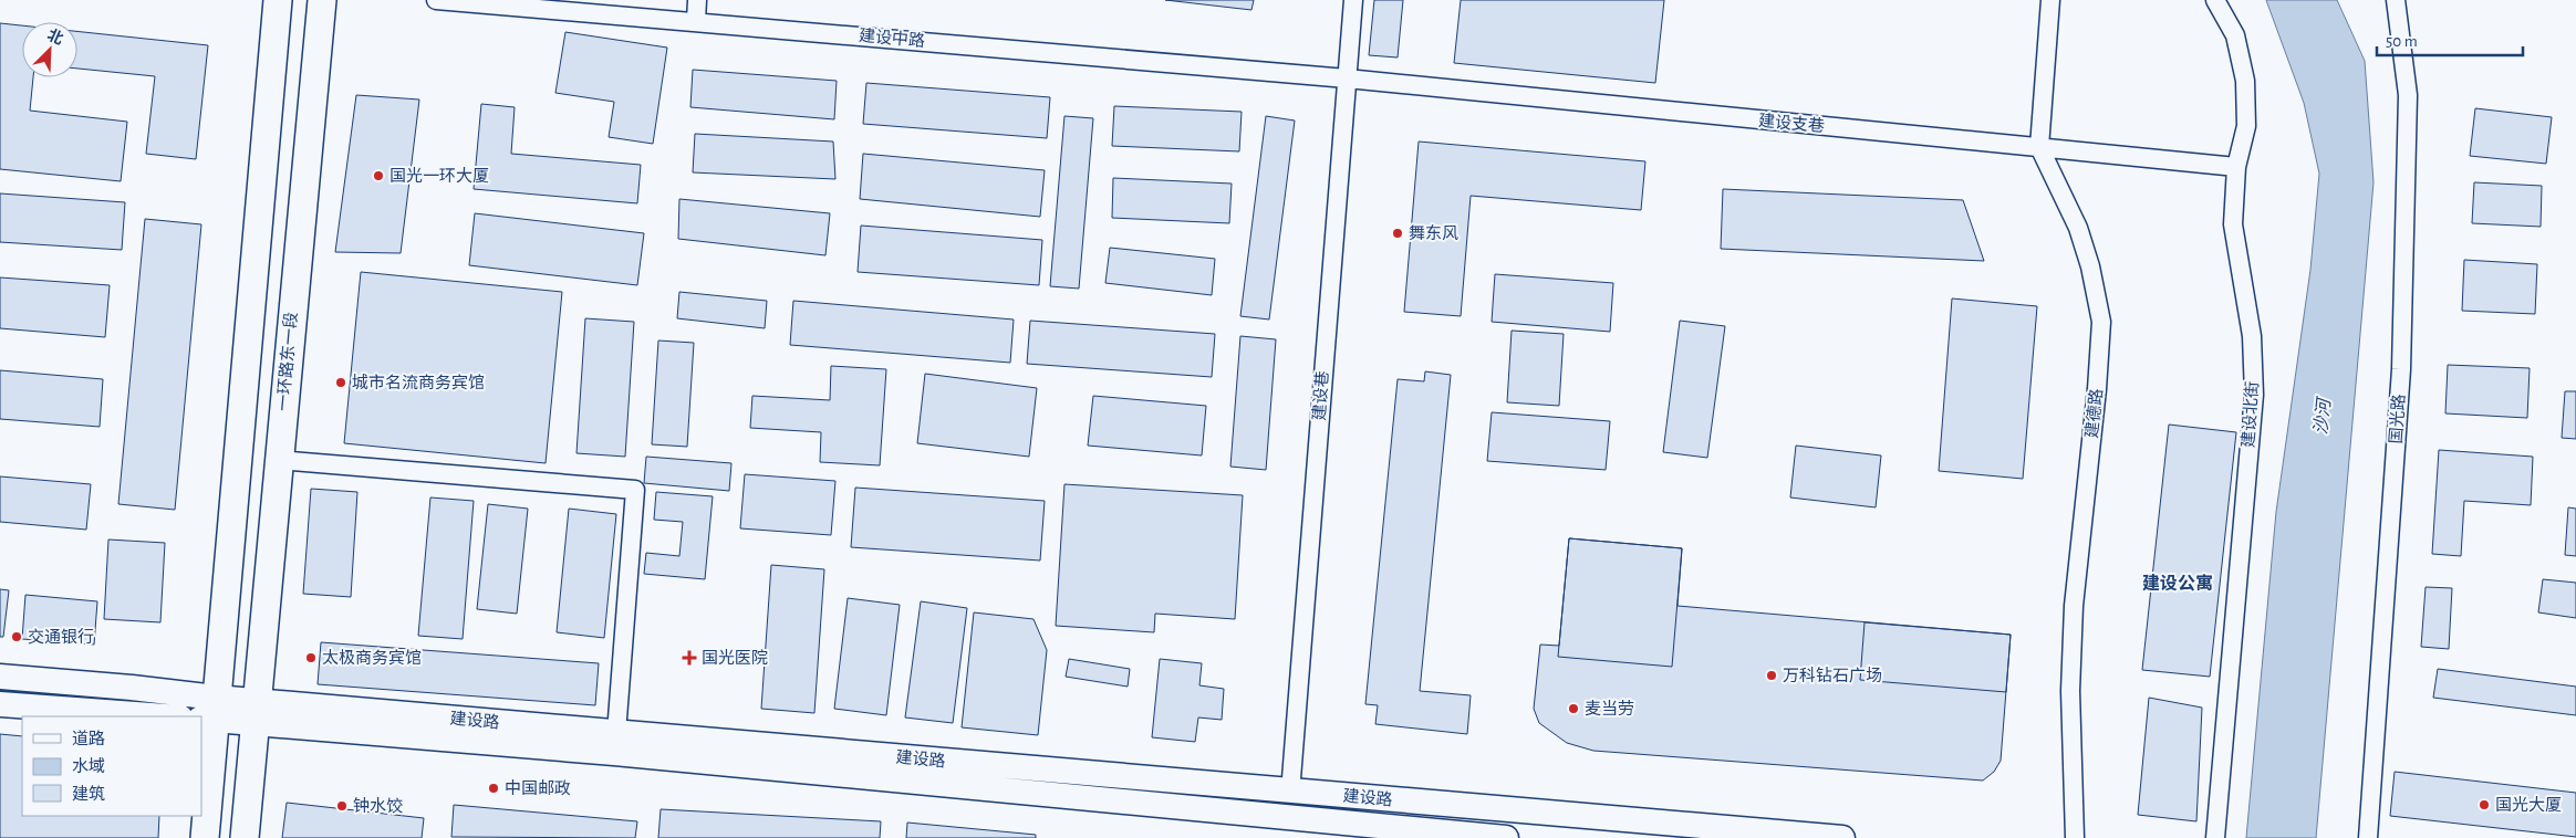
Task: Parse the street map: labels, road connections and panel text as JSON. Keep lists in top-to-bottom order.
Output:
{
  "streets": {
    "main road": ["一环路东一段"],
    "street": [
      "建设中路",
      "建设支巷",
      "建设巷",
      "建德路",
      "建设北街",
      "国光路",
      "建设路"
    ]
  },
  "crossings": [
    ["建设中路", "建设支巷"],
    ["建设中路", "建设巷"],
    ["建设支巷", "建设巷"],
    ["建设支巷", "建德路"],
    ["建设支巷", "建设北街"],
    ["一环路东一段", "建设路"],
    ["建设巷", "建设路"]
  ],
  "districts": ["建设公寓"],
  "water": ["沙河"],
  "places": {
    "other": [
      "国光一环大厦",
      "舞东风",
      "城市名流商务宾馆",
      "交通银行",
      "太极商务宾馆",
      "万科钻石广场",
      "麦当劳",
      "中国邮政",
      "国光大厦",
      "钟水饺"
    ],
    "health": ["国光医院"]
  },
  "legend": ["道路", "水域", "建筑"],
  "scale_bar": "50 m",
  "north": "top right"
}
